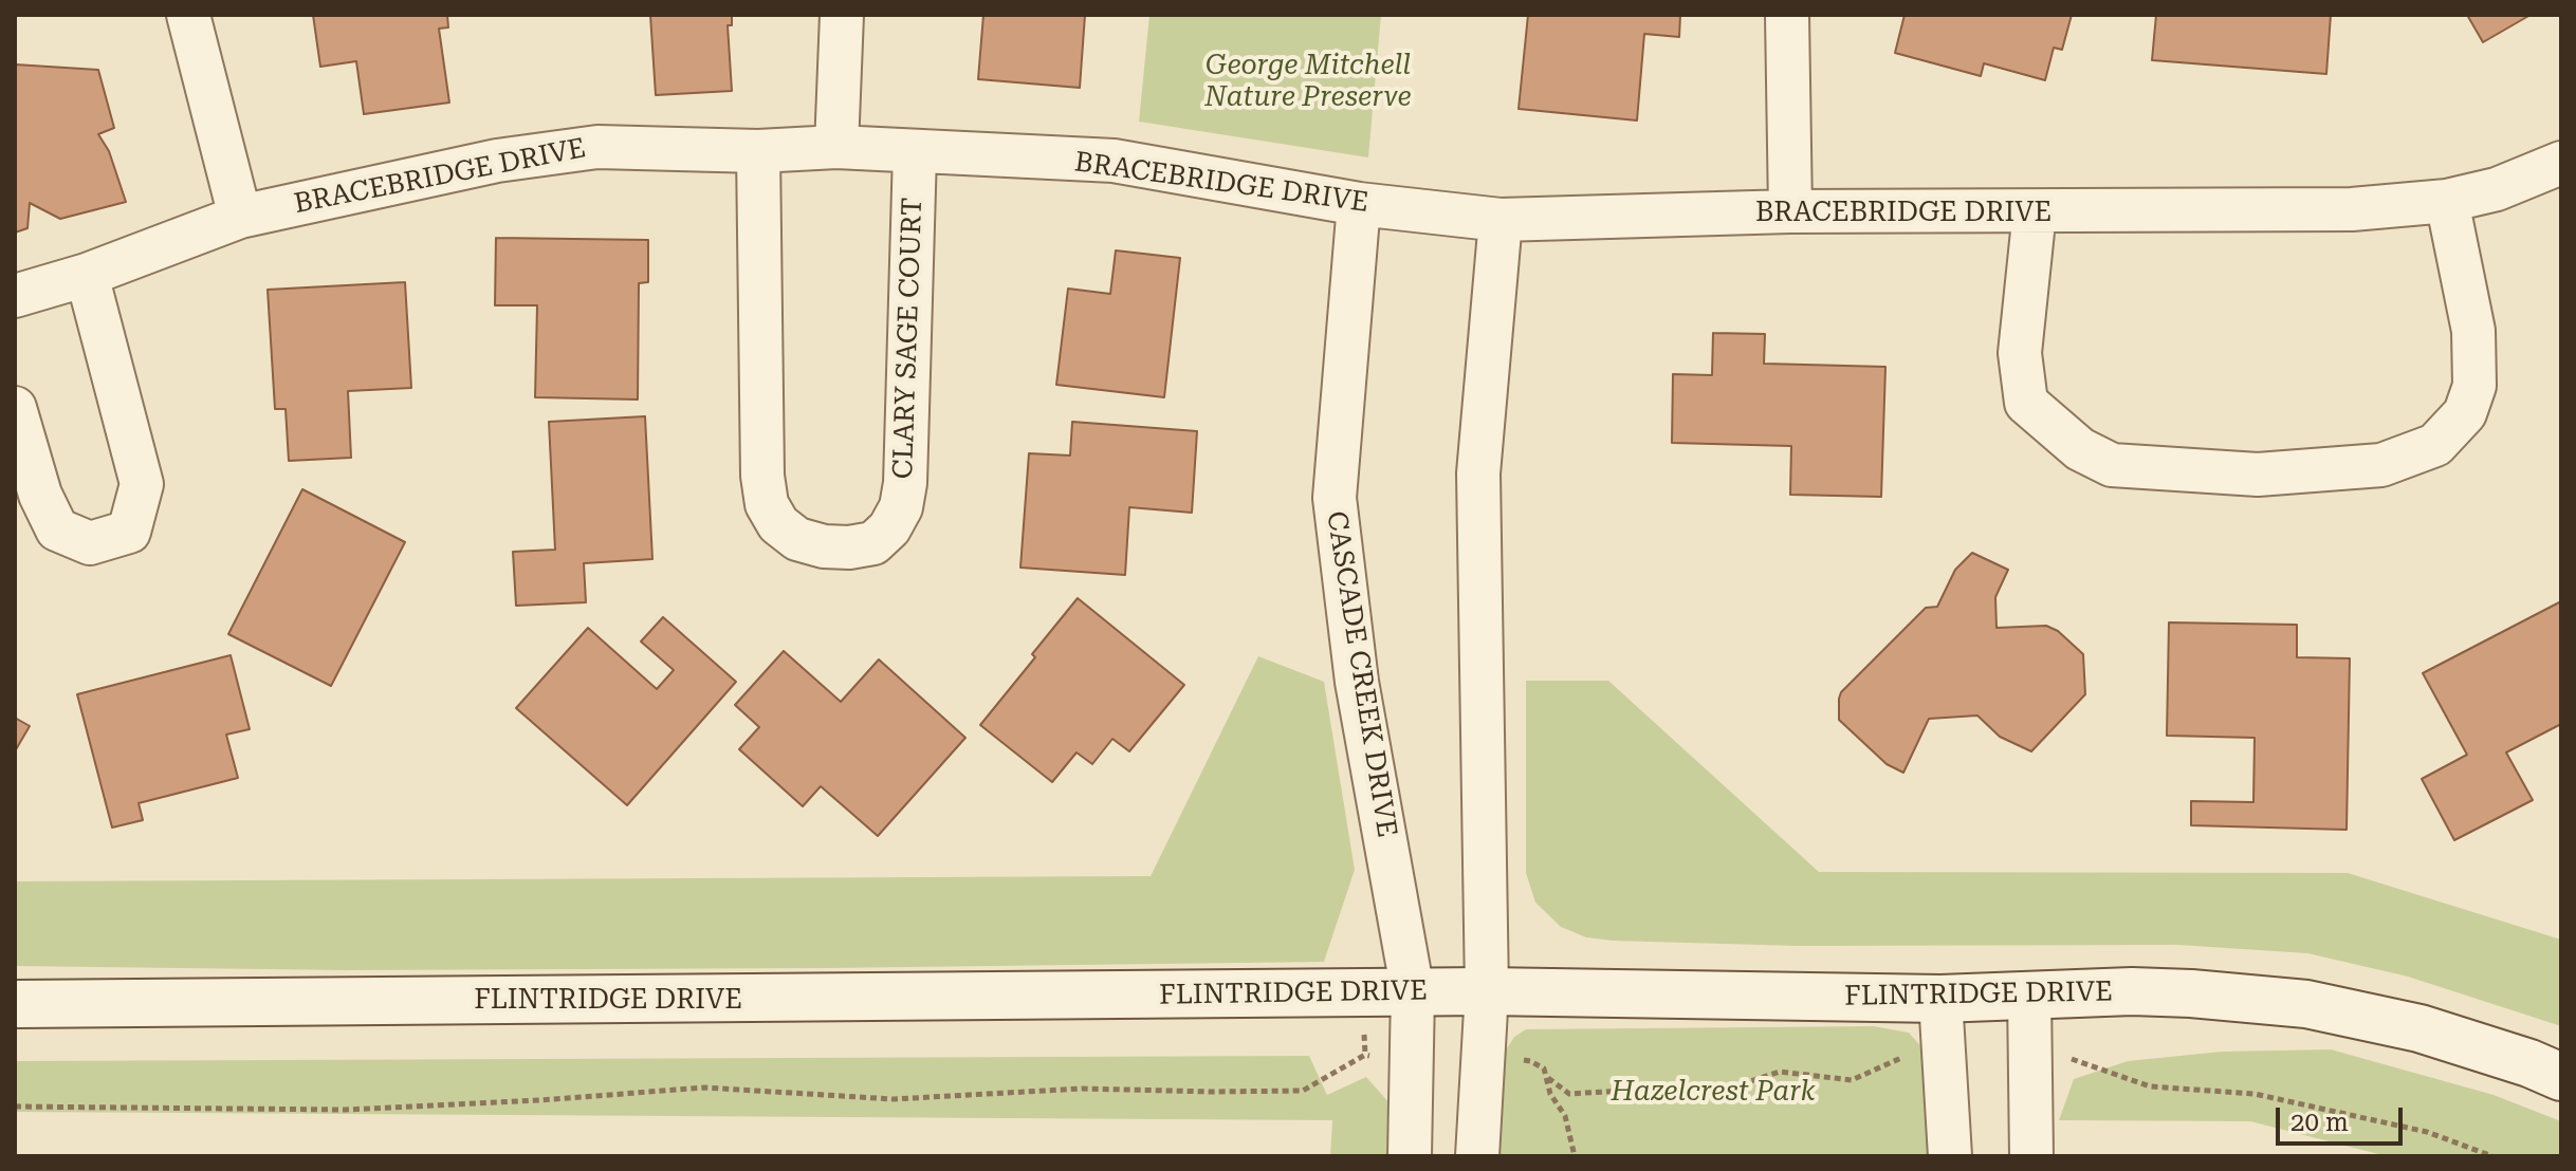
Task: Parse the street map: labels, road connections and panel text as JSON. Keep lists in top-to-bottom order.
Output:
{
  "streets": {
    "street": [
      "BRACEBRIDGE DRIVE",
      "CLARY SAGE COURT",
      "CASCADE CREEK DRIVE",
      "FLINTRIDGE DRIVE"
    ]
  },
  "crossings": [
    ["BRACEBRIDGE DRIVE", "CLARY SAGE COURT"],
    ["BRACEBRIDGE DRIVE", "CASCADE CREEK DRIVE"],
    ["CASCADE CREEK DRIVE", "FLINTRIDGE DRIVE"]
  ],
  "parks": ["George Mitchell Nature Preserve", "Hazelcrest Park"],
  "scale_bar": "20 m"
}
